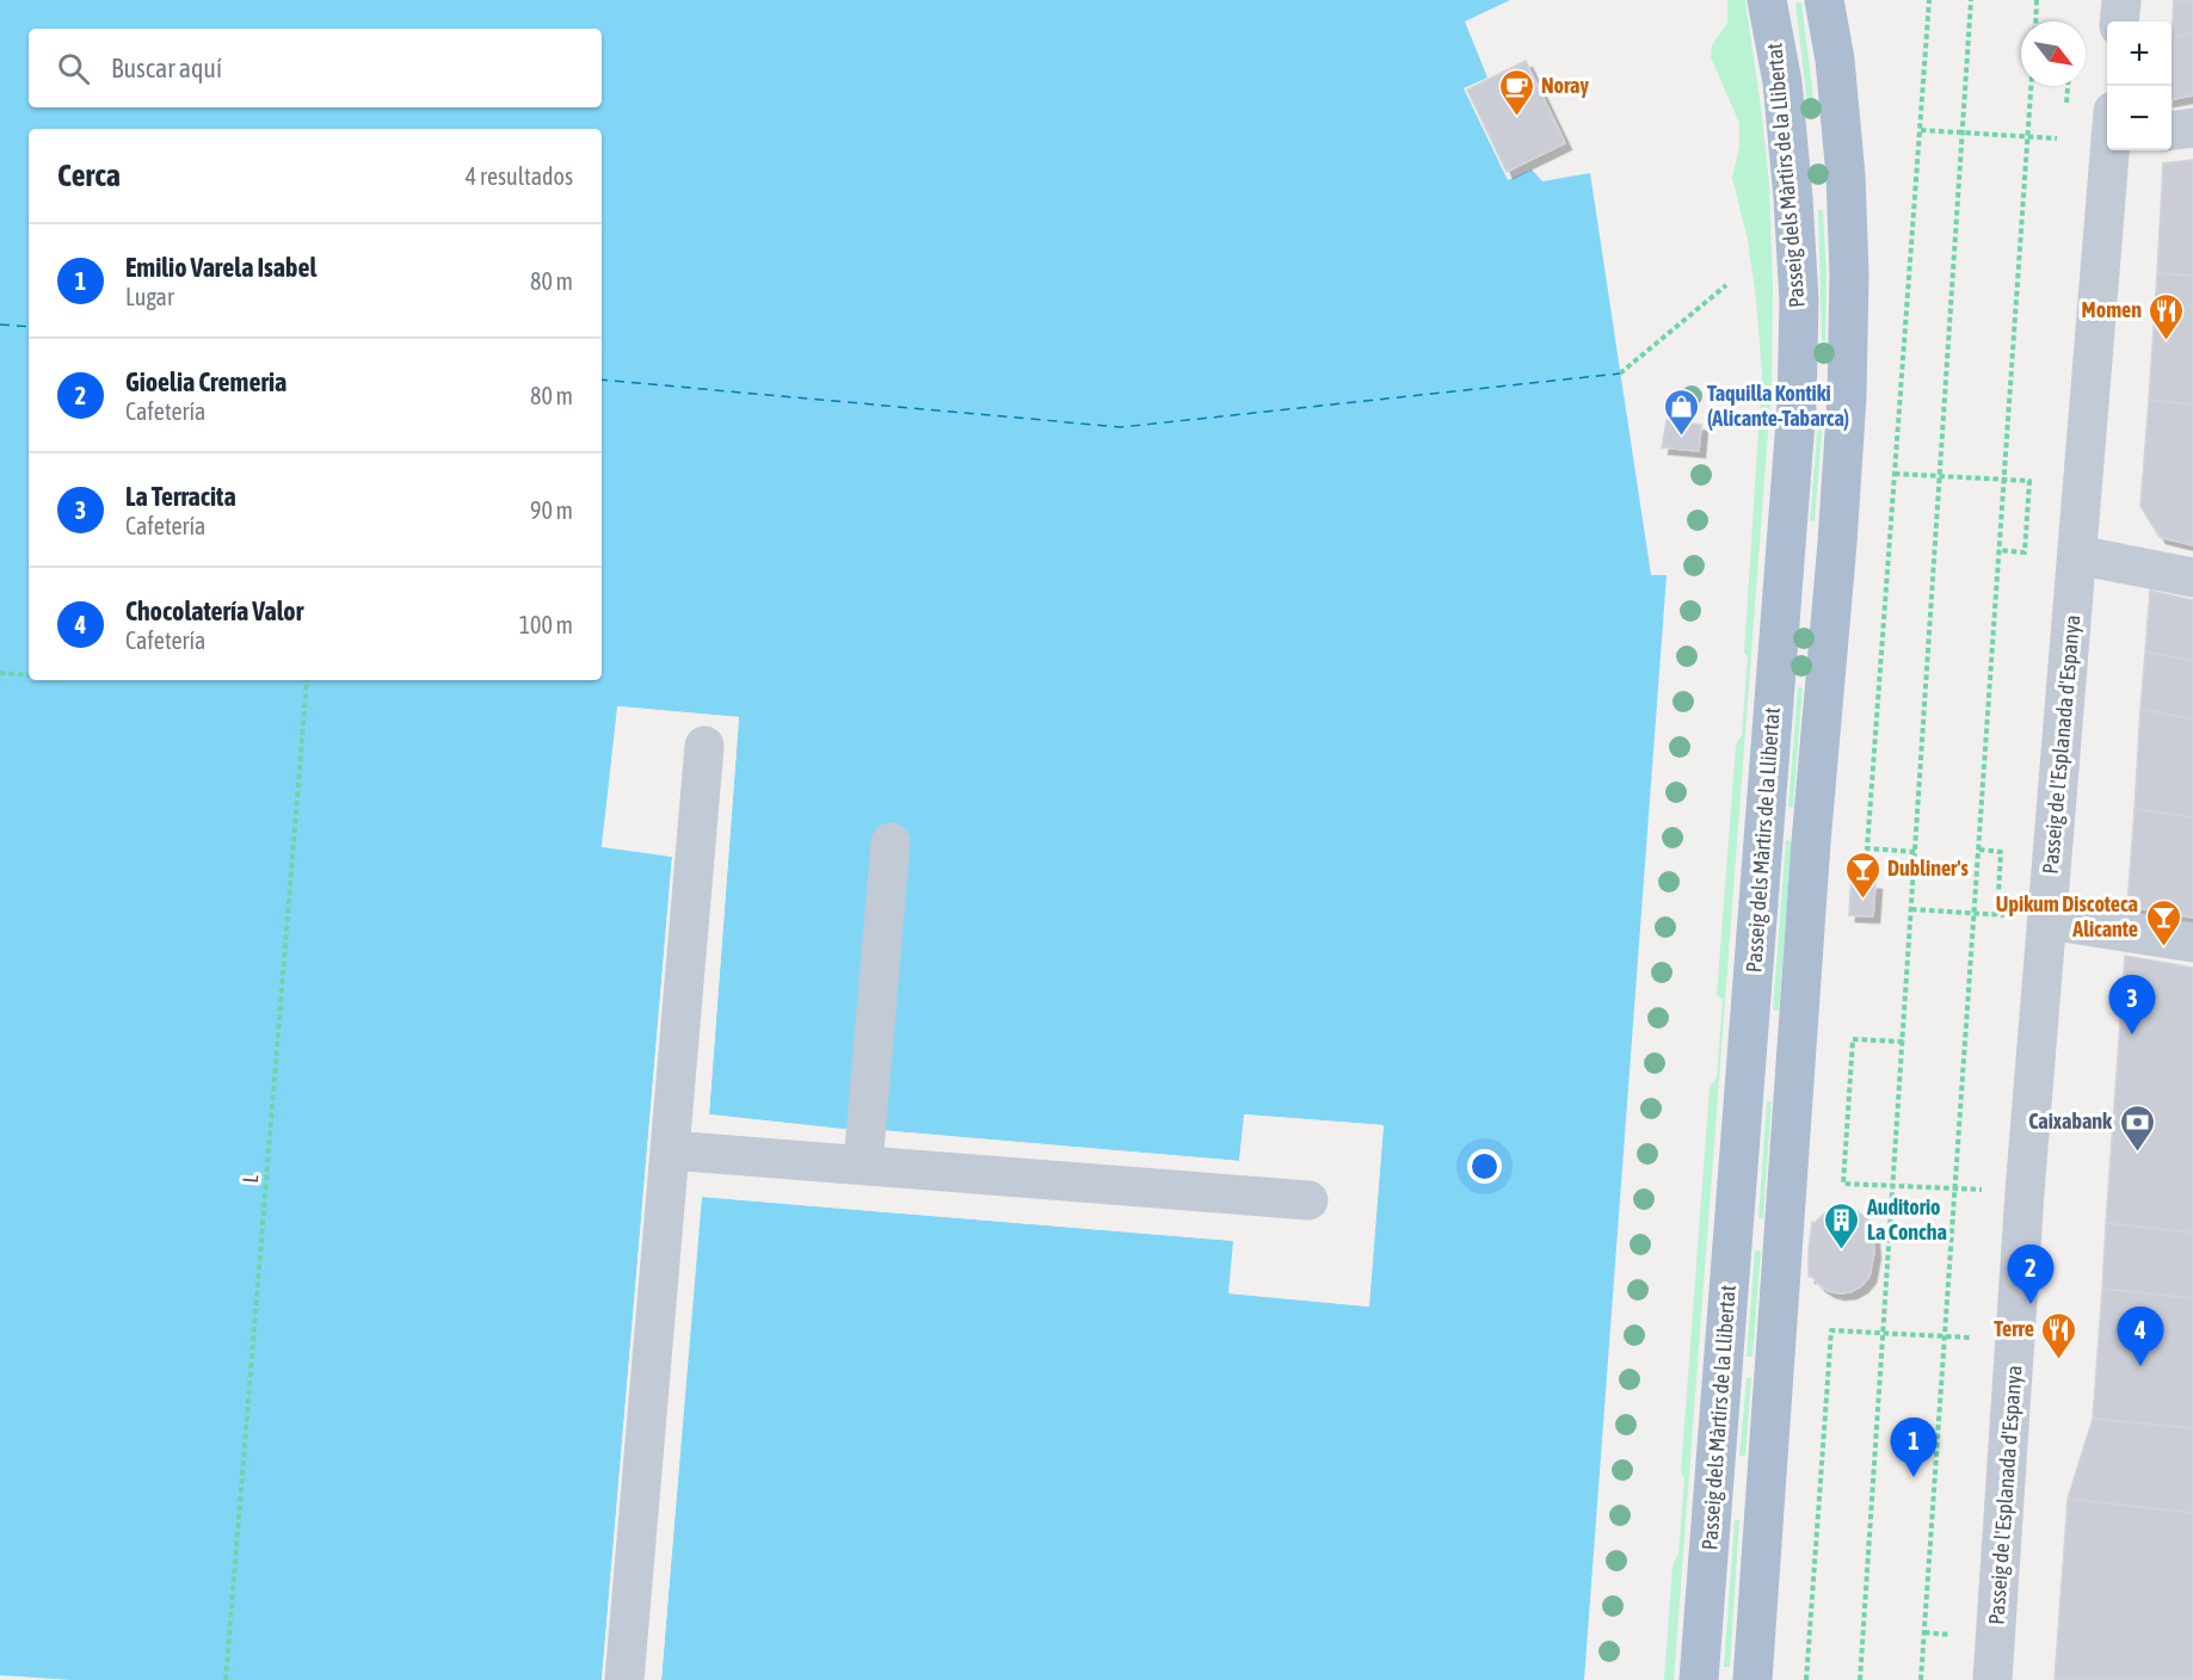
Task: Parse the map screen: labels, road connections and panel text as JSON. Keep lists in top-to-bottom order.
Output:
{
  "streets": {
    "main road": ["Passeig dels Màrtirs de la Llibertat"],
    "street": ["Passeig de l'Esplanada d'Espanya"],
    "path": ["L"]
  },
  "places": {
    "cafe": ["Noray"],
    "restaurant": ["Momen", "Terre"],
    "shop": ["Taquilla Kontiki (Alicante-Tabarca)"],
    "bar": ["Dubliner's", "Upikum Discoteca Alicante"],
    "bank": ["Caixabank"],
    "building": ["Auditorio La Concha"]
  },
  "north": "bottom right",
  "page": {
    "map_buttons": ["+", "−"],
    "search": "Buscar aquí",
    "heading": ["Cerca", "4 resultados"],
    "list": [
      {
        "mark": "1",
        "name": "Emilio Varela Isabel",
        "note": "Lugar",
        "value": "80 m"
      },
      {
        "mark": "2",
        "name": "Gioelia Cremeria",
        "note": "Cafetería",
        "value": "80 m"
      },
      {
        "mark": "3",
        "name": "La Terracita",
        "note": "Cafetería",
        "value": "90 m"
      },
      {
        "mark": "4",
        "name": "Chocolatería Valor",
        "note": "Cafetería",
        "value": "100 m"
      }
    ],
    "pins": [
      "3",
      "2",
      "4",
      "1"
    ]
  }
}
